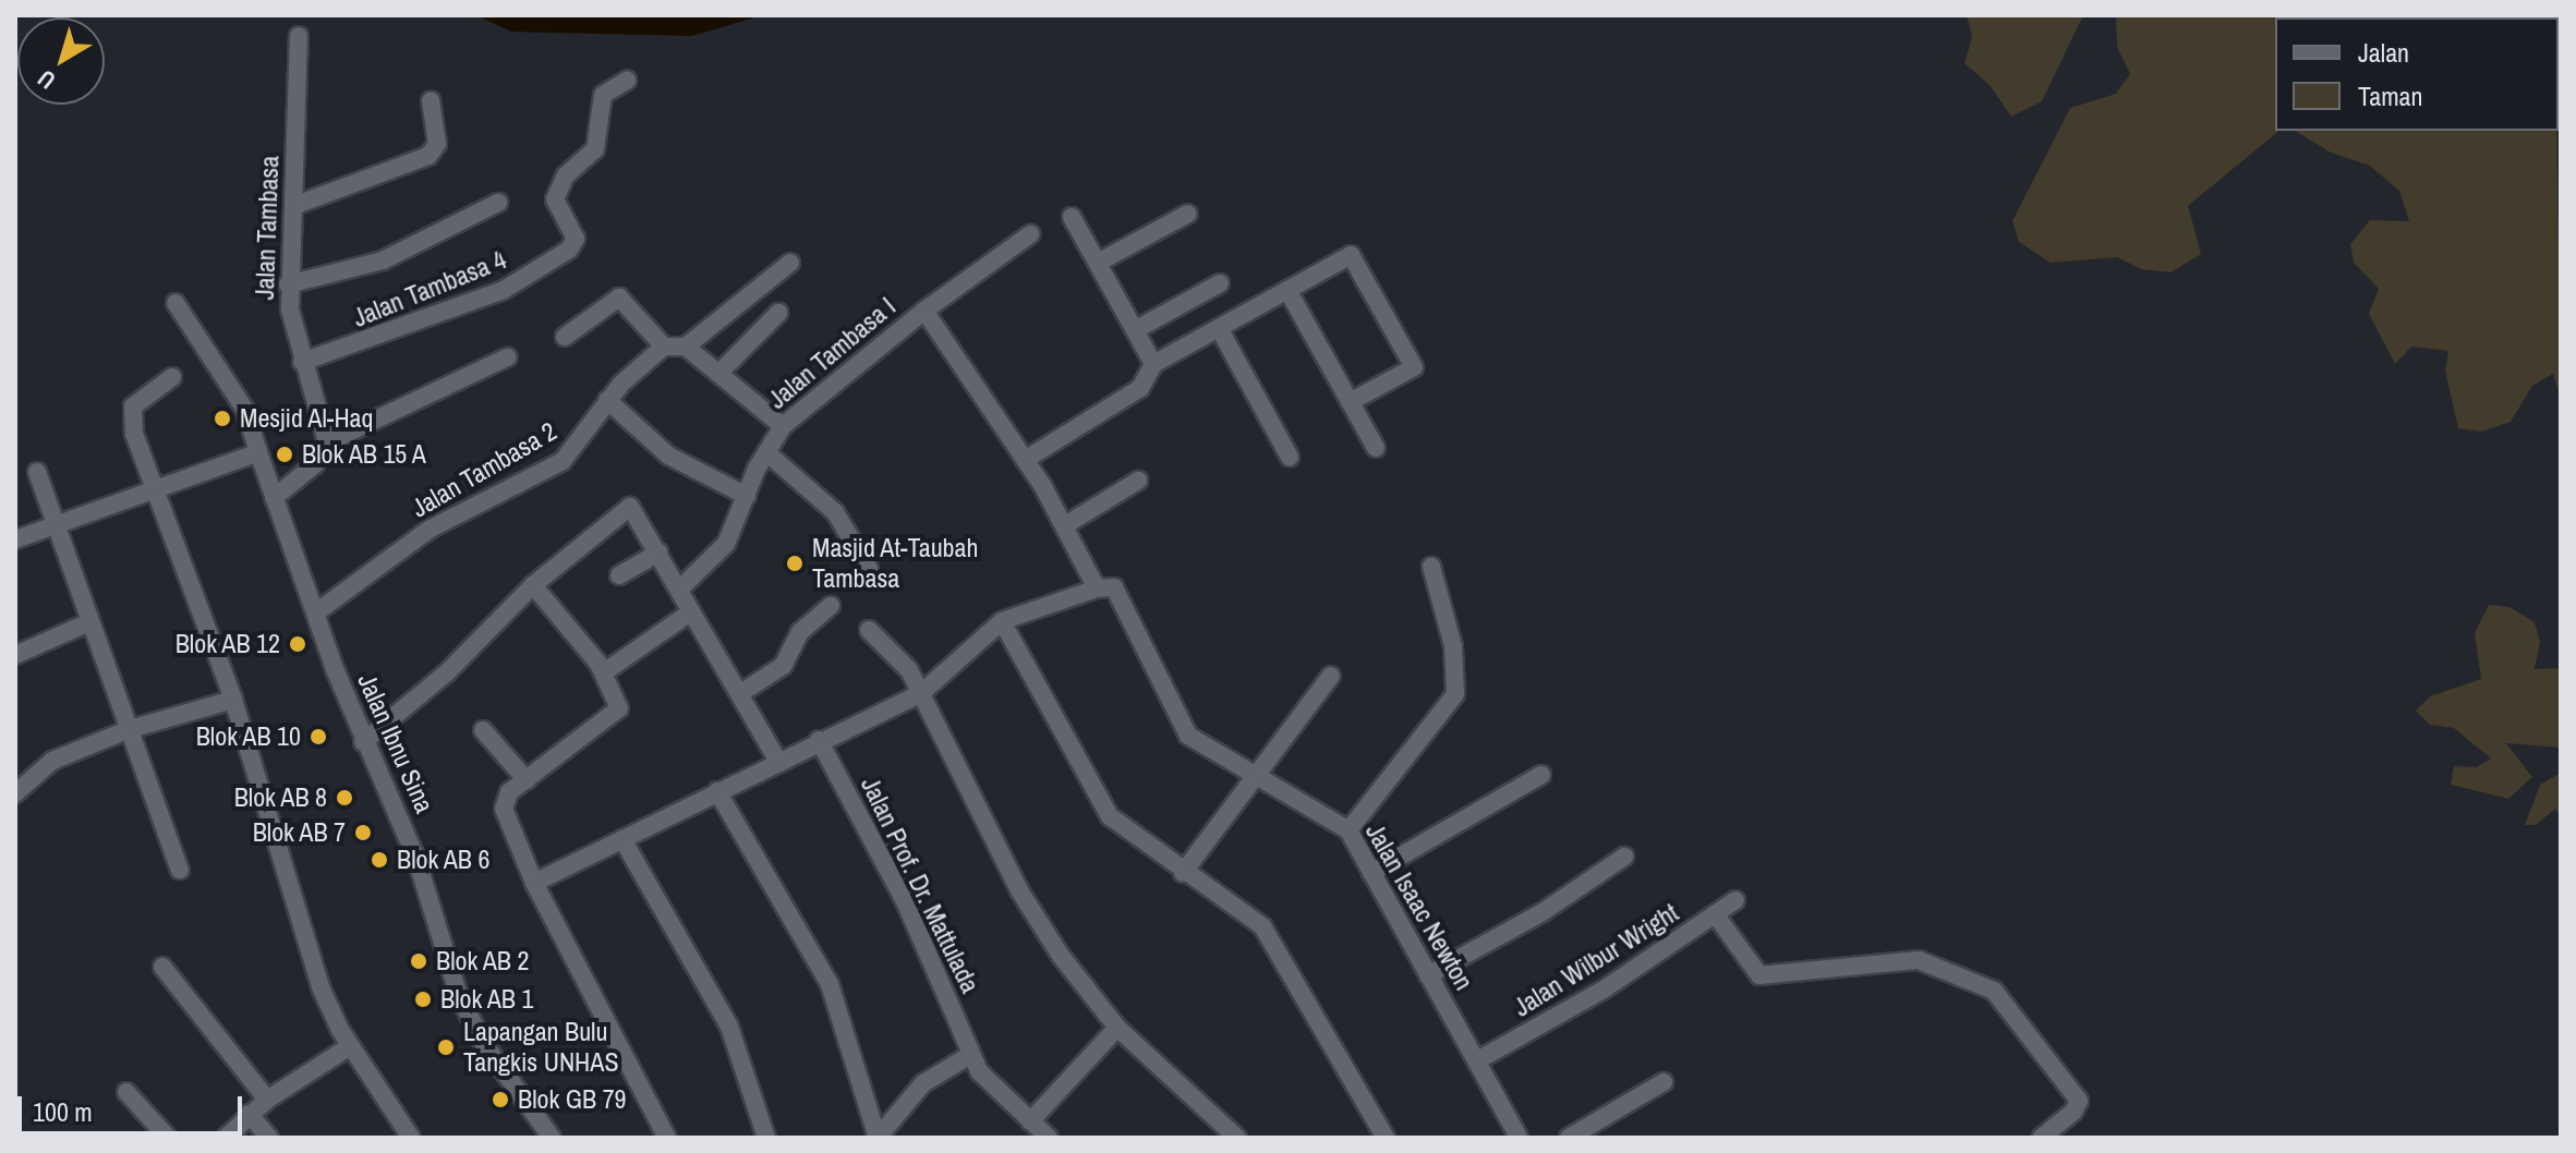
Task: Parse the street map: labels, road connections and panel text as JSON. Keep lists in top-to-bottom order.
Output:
{
  "streets": {
    "street": [
      "Jalan Tambasa",
      "Jalan Tambasa 4",
      "Jalan Tambasa I",
      "Jalan Tambasa 2",
      "Jalan Ibnu Sina",
      "Jalan Prof. Dr. Mattulada",
      "Jalan Isaac Newton",
      "Jalan Wilbur Wright"
    ]
  },
  "crossings": [
    ["Jalan Tambasa", "Jalan Tambasa 4"],
    ["Jalan Tambasa I", "Jalan Isaac Newton"],
    ["Jalan Tambasa 2", "Jalan Ibnu Sina"],
    ["Jalan Isaac Newton", "Jalan Wilbur Wright"]
  ],
  "places": [
    "Mesjid Al-Haq",
    "Blok AB 15 A",
    "Masjid At-Taubah Tambasa",
    "Blok AB 12",
    "Blok AB 10",
    "Blok AB 8",
    "Blok AB 7",
    "Blok AB 6",
    "Blok AB 2",
    "Blok AB 1",
    "Lapangan Bulu Tangkis UNHAS",
    "Blok GB 79"
  ],
  "legend": ["Jalan", "Taman"],
  "scale_bar": "100 m",
  "north": "bottom left"
}
